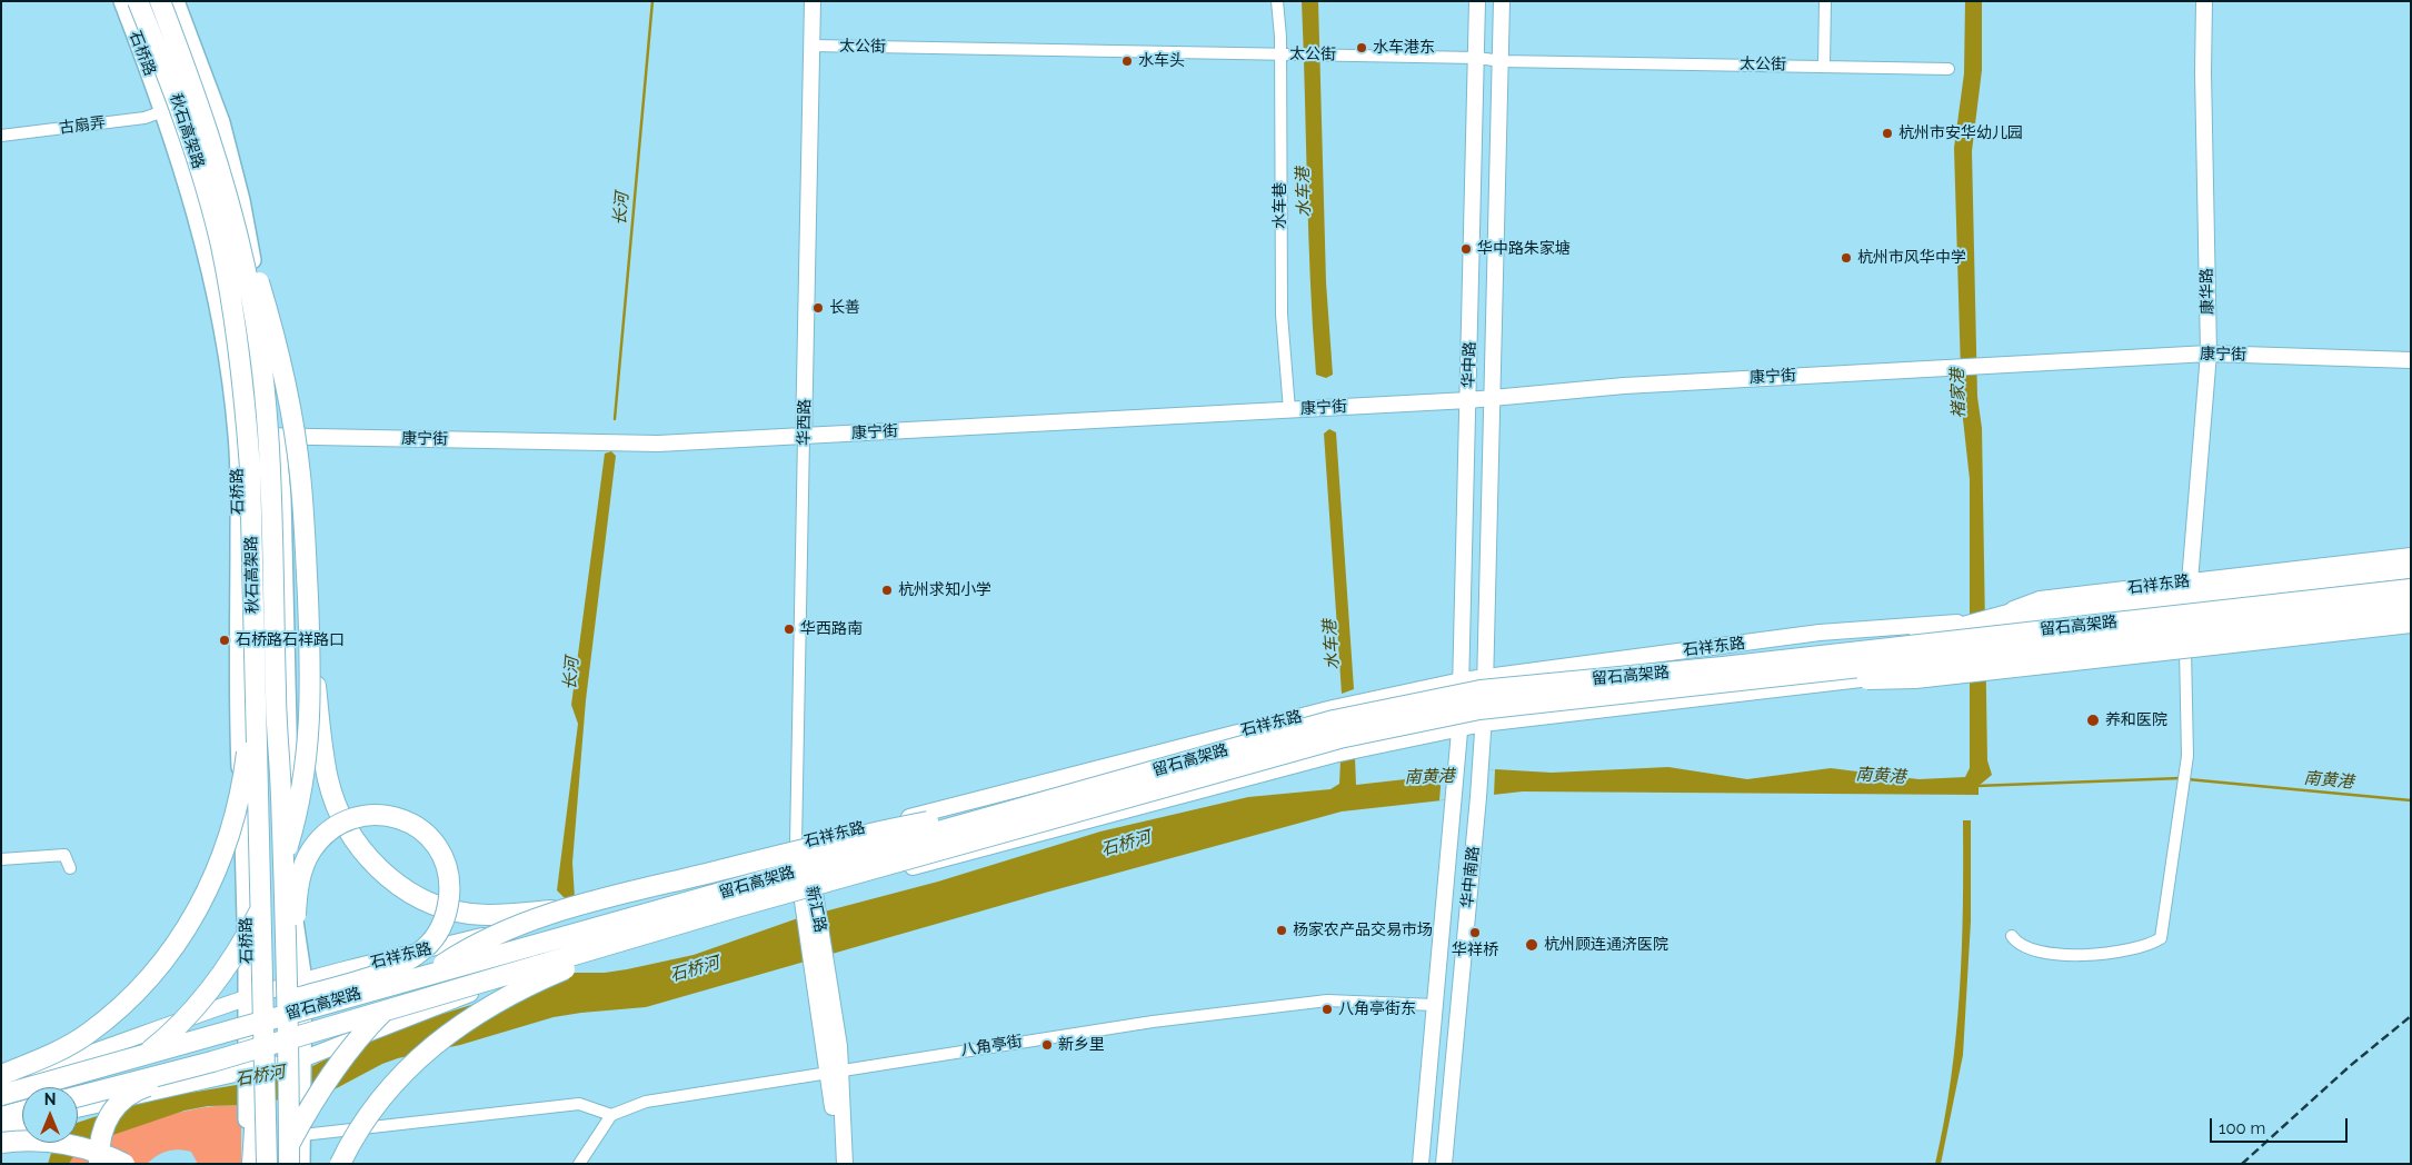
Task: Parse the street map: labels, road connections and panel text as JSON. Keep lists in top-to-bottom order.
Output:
{
  "streets": {
    "highway": ["秋石高架路", "留石高架路"],
    "main road": [
      "石桥路",
      "康华路",
      "康宁街",
      "华中路",
      "华西路",
      "石祥东路",
      "华中南路",
      "新汇路"
    ],
    "street": [
      "太公街",
      "古扇弄",
      "水车巷",
      "八角亭街"
    ]
  },
  "crossings": [
    ["太公街", "水车巷"],
    ["太公街", "华中路"],
    ["太公街", "华西路"],
    ["石桥路", "古扇弄"],
    ["石桥路", "康宁街"],
    ["石桥路", "石祥东路"],
    ["水车巷", "康宁街"],
    ["康华路", "康宁街"],
    ["康华路", "石祥东路"],
    ["康宁街", "华中路"],
    ["康宁街", "华西路"],
    ["华中路", "石祥东路"],
    ["华中路", "华中南路"],
    ["华西路", "石祥东路"],
    ["华西路", "新汇路"],
    ["石祥东路", "新汇路"],
    ["华中南路", "八角亭街"],
    ["新汇路", "八角亭街"]
  ],
  "water": [
    "水车港",
    "长河",
    "褚家港",
    "南黄港",
    "石桥河"
  ],
  "places": [
    "水车港东",
    "水车头",
    "杭州市安华幼儿园",
    "华中路朱家塘",
    "杭州市风华中学",
    "长善",
    "杭州求知小学",
    "华西路南",
    "石桥路石祥路口",
    "养和医院",
    "杨家农产品交易市场",
    "华祥桥",
    "杭州顾连通济医院",
    "八角亭街东",
    "新乡里"
  ],
  "scale_bar": "100 m",
  "north": "top"
}
